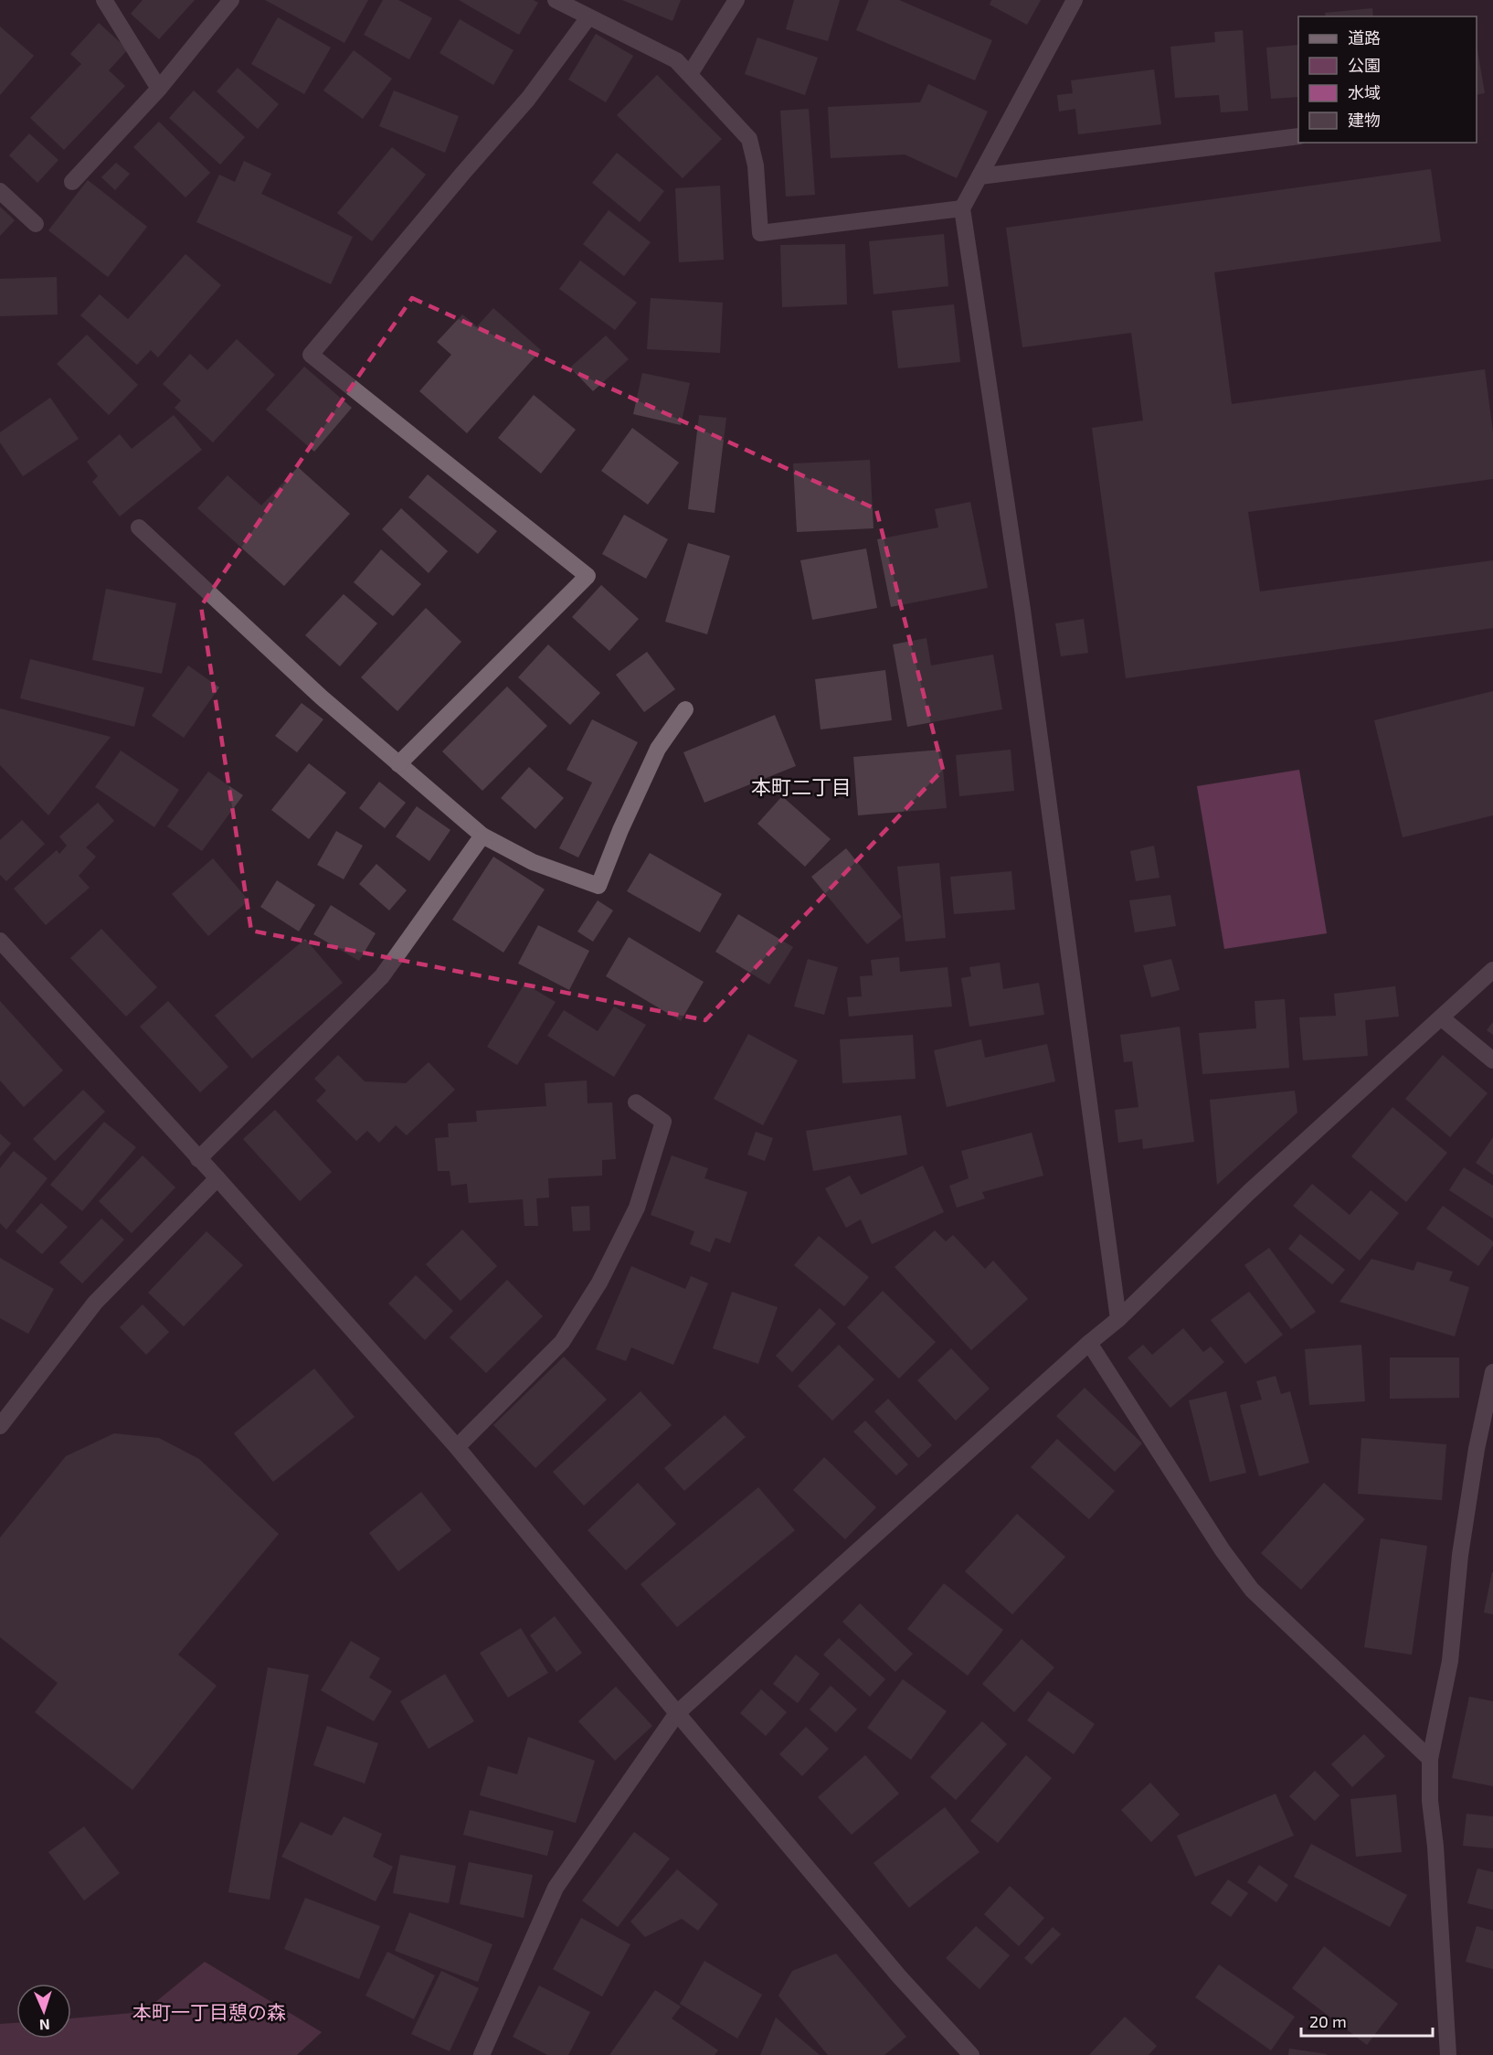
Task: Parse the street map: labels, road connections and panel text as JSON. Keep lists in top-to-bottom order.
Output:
{
  "districts": ["本町二丁目"],
  "parks": ["本町一丁目憩の森"],
  "legend": [
    "道路",
    "公園",
    "水域",
    "建物"
  ],
  "scale_bar": "20 m",
  "north": "bottom"
}
